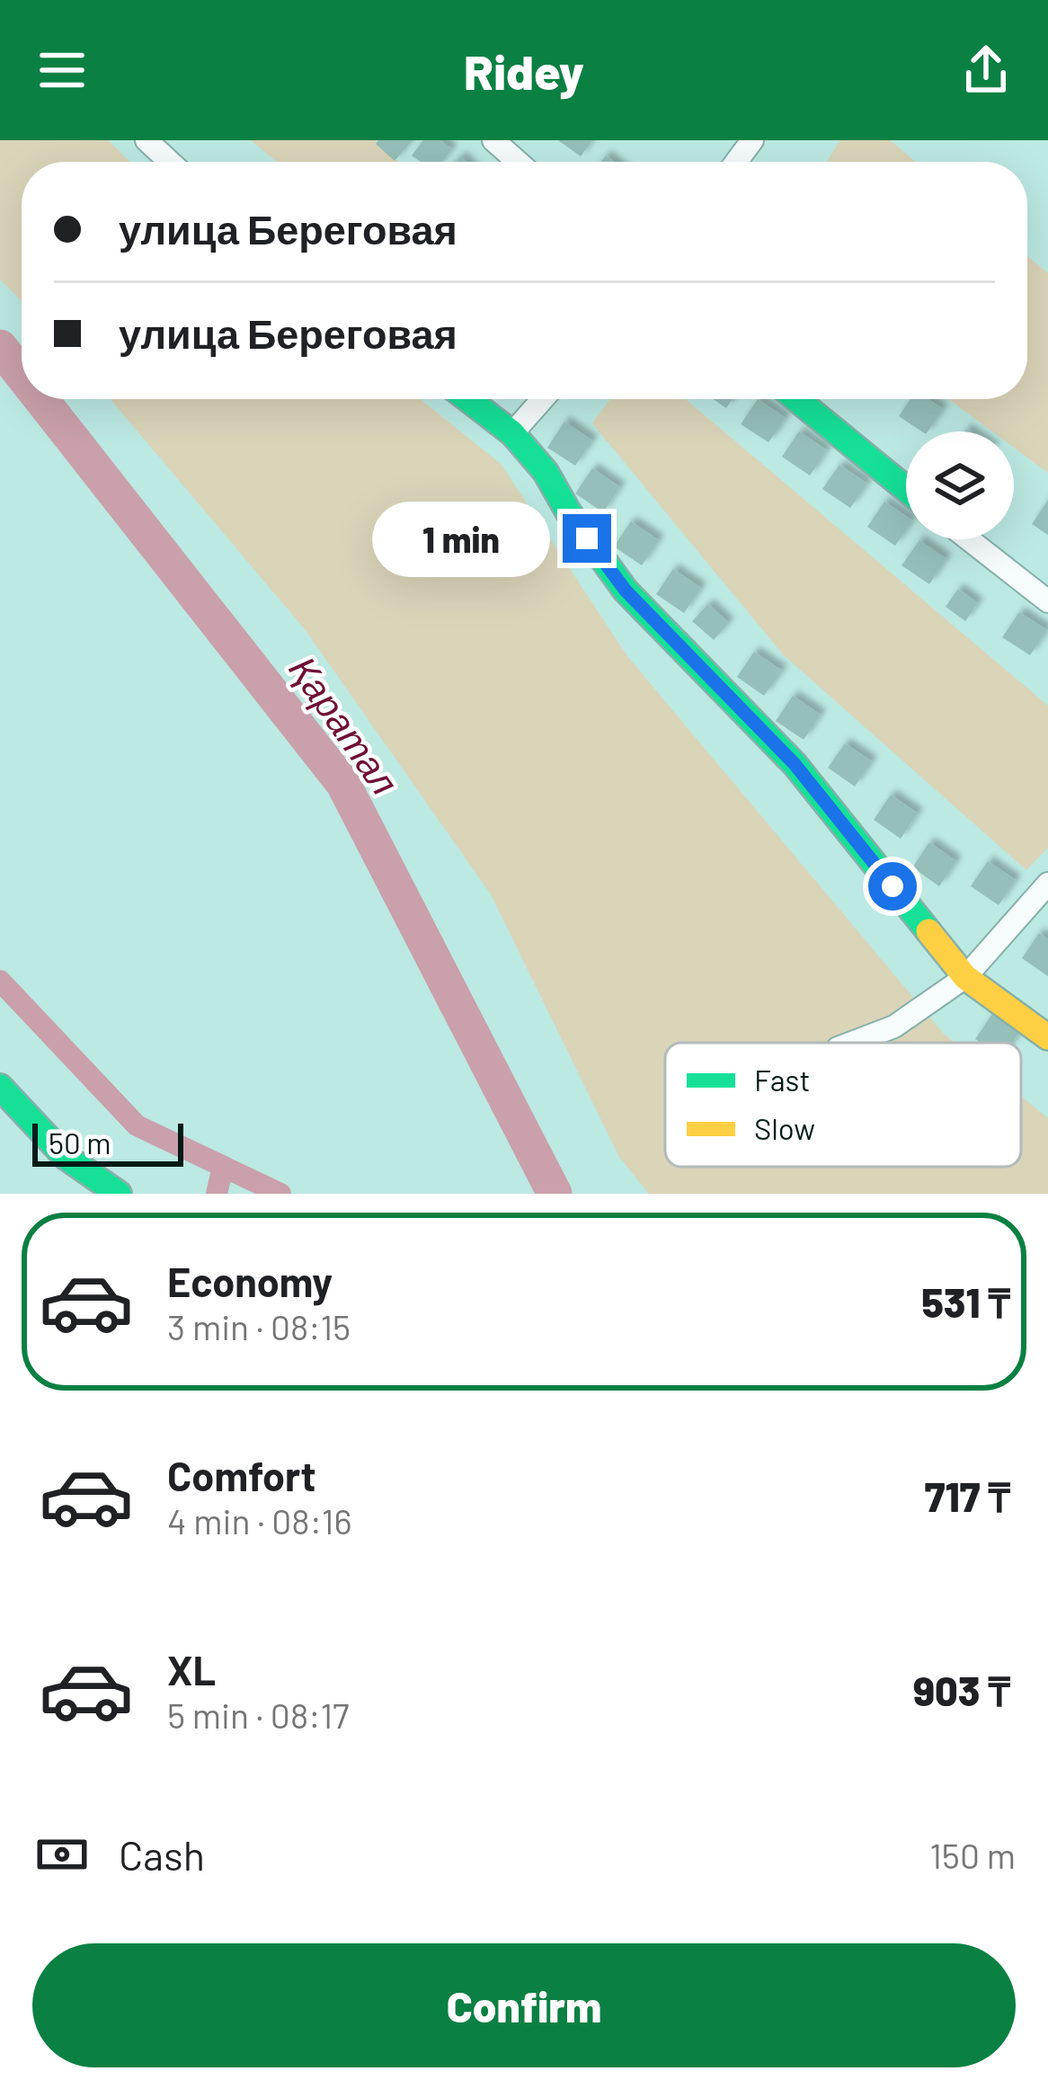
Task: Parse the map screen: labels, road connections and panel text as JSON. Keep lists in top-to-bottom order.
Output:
{
  "water": ["Қаратал"],
  "legend": ["Fast", "Slow"],
  "scale_bar": "50 m",
  "page": {
    "header": "Ridey",
    "banner": ["улица Береговая", "улица Береговая"],
    "bubble": "1 min",
    "scale": "50 m",
    "list": [
      {
        "name": "Economy",
        "note": "3 min · 08:15",
        "value": "531 ₸"
      },
      {
        "name": "Comfort",
        "note": "4 min · 08:16",
        "value": "717 ₸"
      },
      {
        "name": "XL",
        "note": "5 min · 08:17",
        "value": "903 ₸"
      }
    ],
    "pay": ["Cash", "150 m"],
    "buttons": "Confirm"
  }
}
